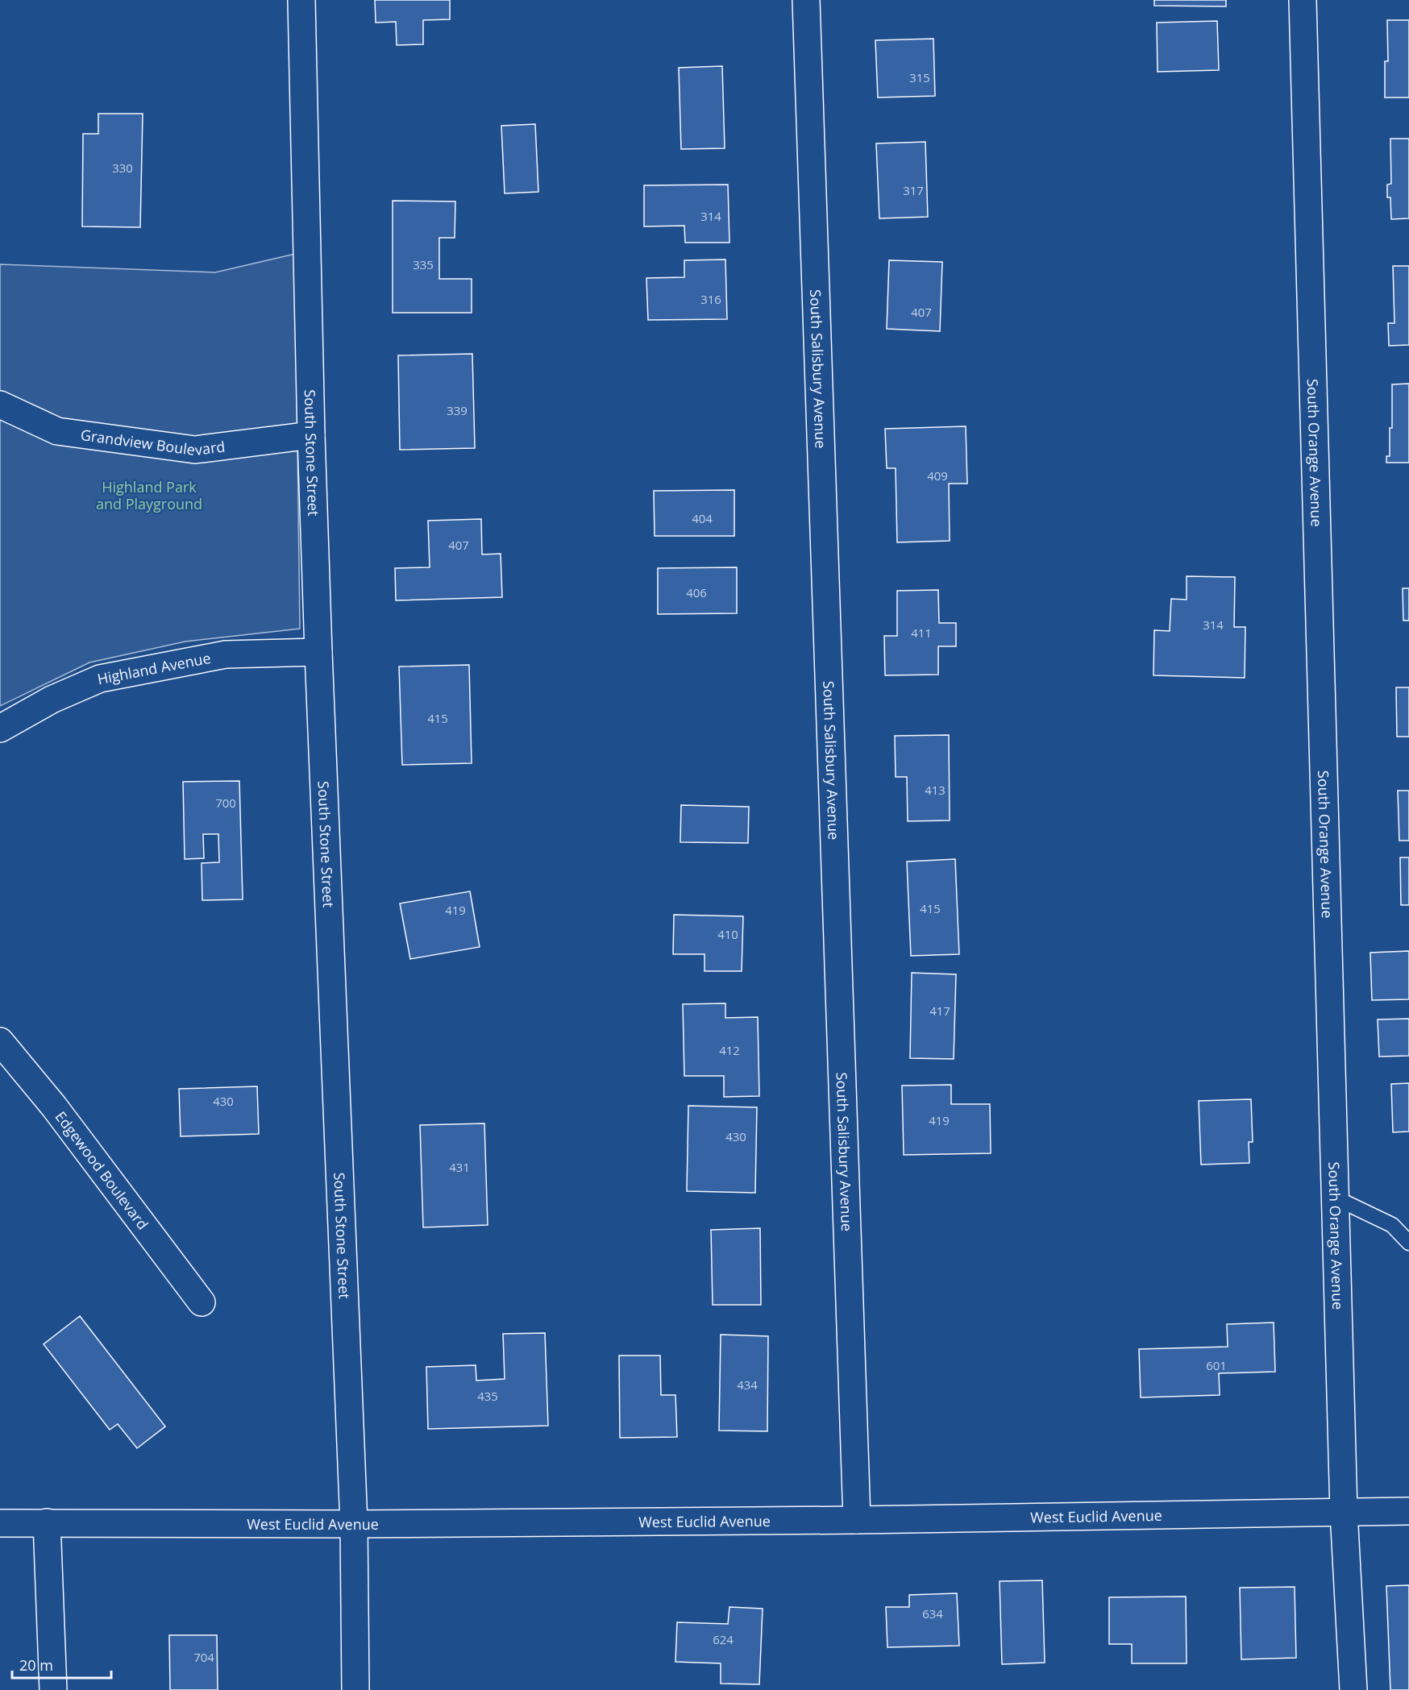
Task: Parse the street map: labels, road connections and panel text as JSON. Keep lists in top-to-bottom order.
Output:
{
  "streets": {
    "street": [
      "South Salisbury Avenue",
      "Grandview Boulevard",
      "South Stone Street",
      "South Orange Avenue",
      "Highland Avenue",
      "Edgewood Boulevard",
      "West Euclid Avenue"
    ]
  },
  "crossings": [
    ["South Salisbury Avenue", "West Euclid Avenue"],
    ["Grandview Boulevard", "South Stone Street"],
    ["South Stone Street", "Highland Avenue"],
    ["South Stone Street", "West Euclid Avenue"],
    ["South Orange Avenue", "West Euclid Avenue"]
  ],
  "parks": ["Highland Park and Playground"],
  "house_numbers": [
    "315",
    "330",
    "317",
    "314",
    "335",
    "316",
    "407",
    "339",
    "409",
    "404",
    "407",
    "406",
    "314",
    "411",
    "415",
    "413",
    "700",
    "415",
    "419",
    "410",
    "417",
    "412",
    "430",
    "419",
    "430",
    "431",
    "601",
    "434",
    "435",
    "634",
    "624",
    "704"
  ],
  "scale_bar": "20 m"
}
